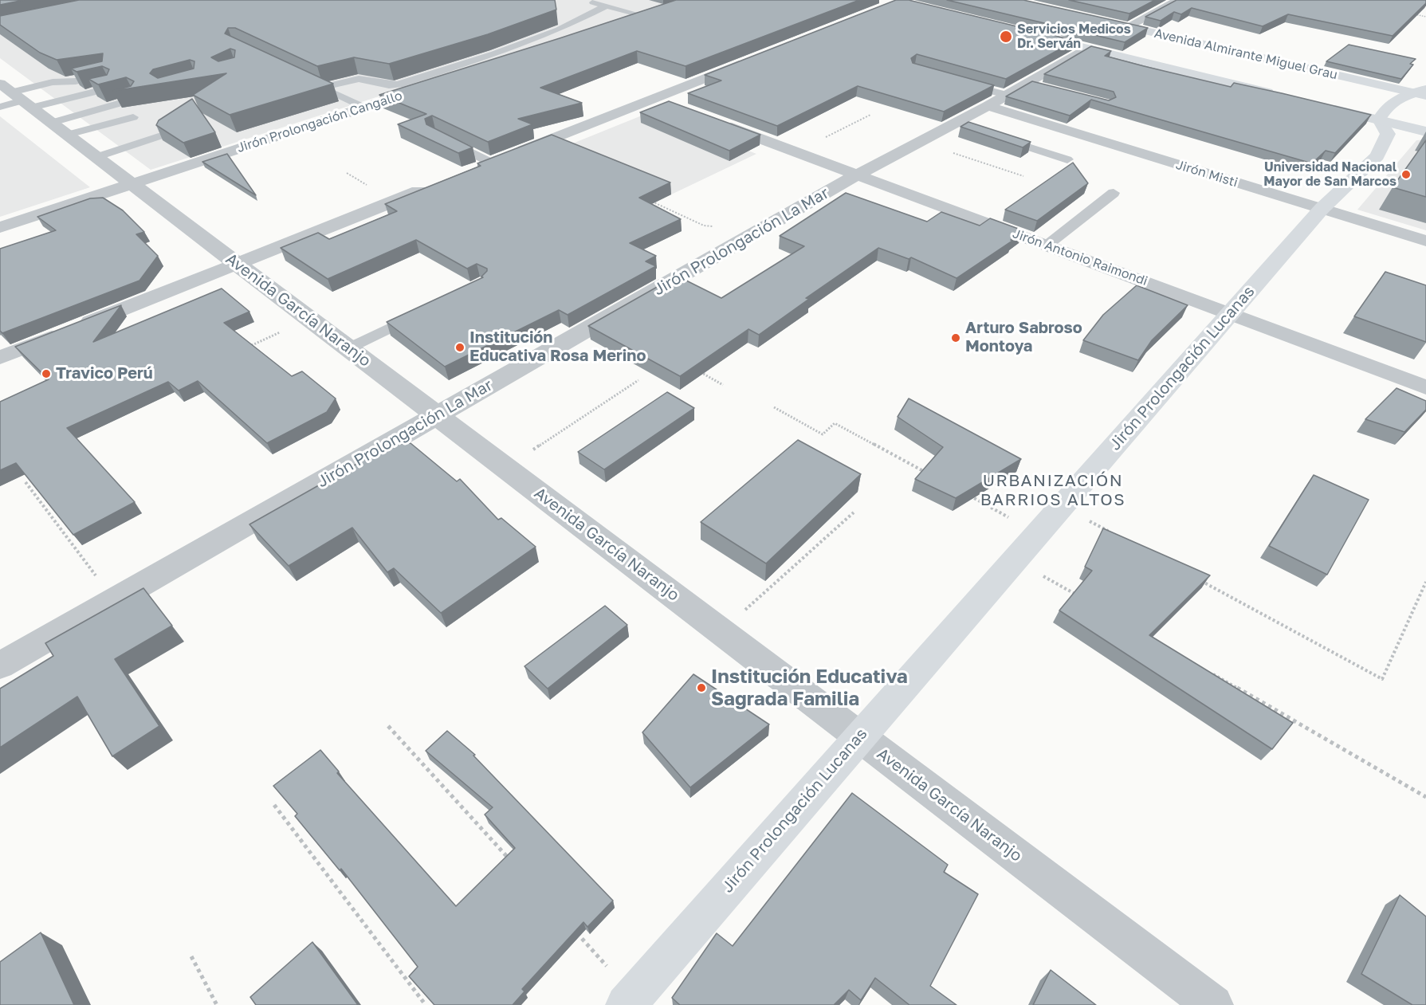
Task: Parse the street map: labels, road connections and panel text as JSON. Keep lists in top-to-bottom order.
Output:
{
  "streets": {
    "street": [
      "Avenida Almirante Miguel Grau",
      "Jirón Prolongación Cangallo",
      "Jirón Misti",
      "Jirón Prolongación La Mar",
      "Jirón Antonio Raimondi",
      "Avenida García Naranjo",
      "Jirón Prolongación Lucanas"
    ]
  },
  "crossings": [
    ["Jirón Prolongación Cangallo", "Avenida García Naranjo"],
    ["Jirón Misti", "Jirón Prolongación La Mar"],
    ["Jirón Misti", "Jirón Prolongación Lucanas"],
    ["Jirón Prolongación La Mar", "Jirón Antonio Raimondi"],
    ["Jirón Prolongación La Mar", "Avenida García Naranjo"],
    ["Jirón Antonio Raimondi", "Jirón Prolongación Lucanas"],
    ["Avenida García Naranjo", "Jirón Prolongación Lucanas"]
  ],
  "districts": ["URBANIZACIÓN BARRIOS ALTOS"],
  "places": [
    "Servicios Medicos Dr. Serván",
    "Universidad Nacional Mayor de San Marcos",
    "Arturo Sabroso Montoya",
    "Institución Educativa Rosa Merino",
    "Travico Perú",
    "Institución Educativa Sagrada Familia"
  ]
}
